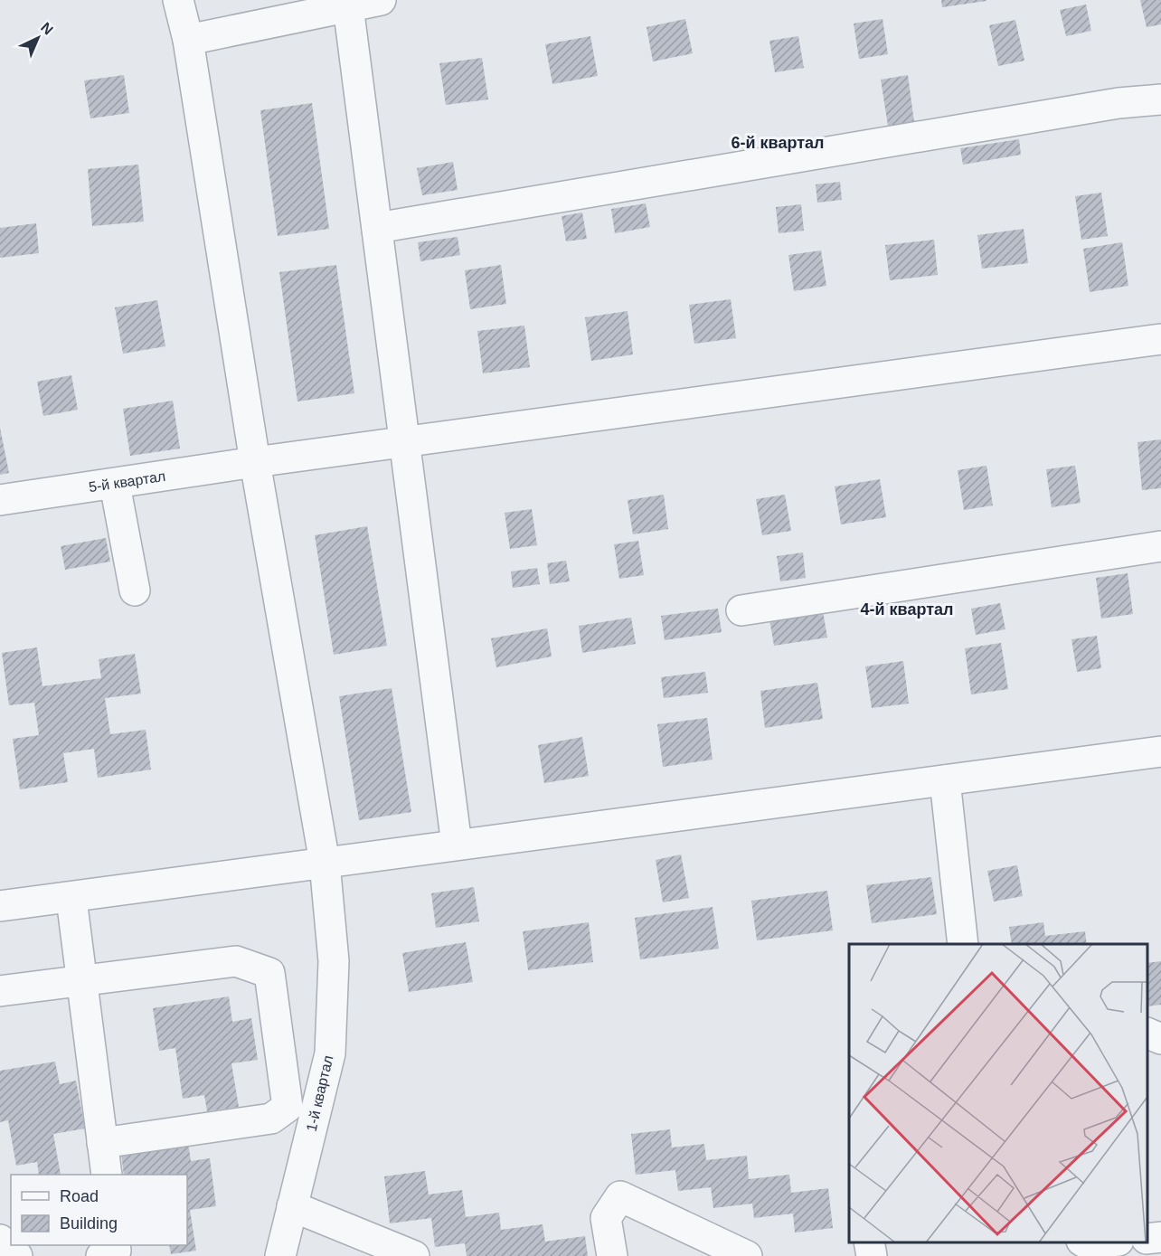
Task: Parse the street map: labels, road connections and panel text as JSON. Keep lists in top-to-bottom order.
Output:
{
  "streets": {
    "street": ["5-й квартал", "1-й квартал"]
  },
  "crossings": [
    ["5-й квартал", "1-й квартал"]
  ],
  "districts": ["6-й квартал", "4-й квартал"],
  "legend": ["Road", "Building"],
  "north": "top right"
}
